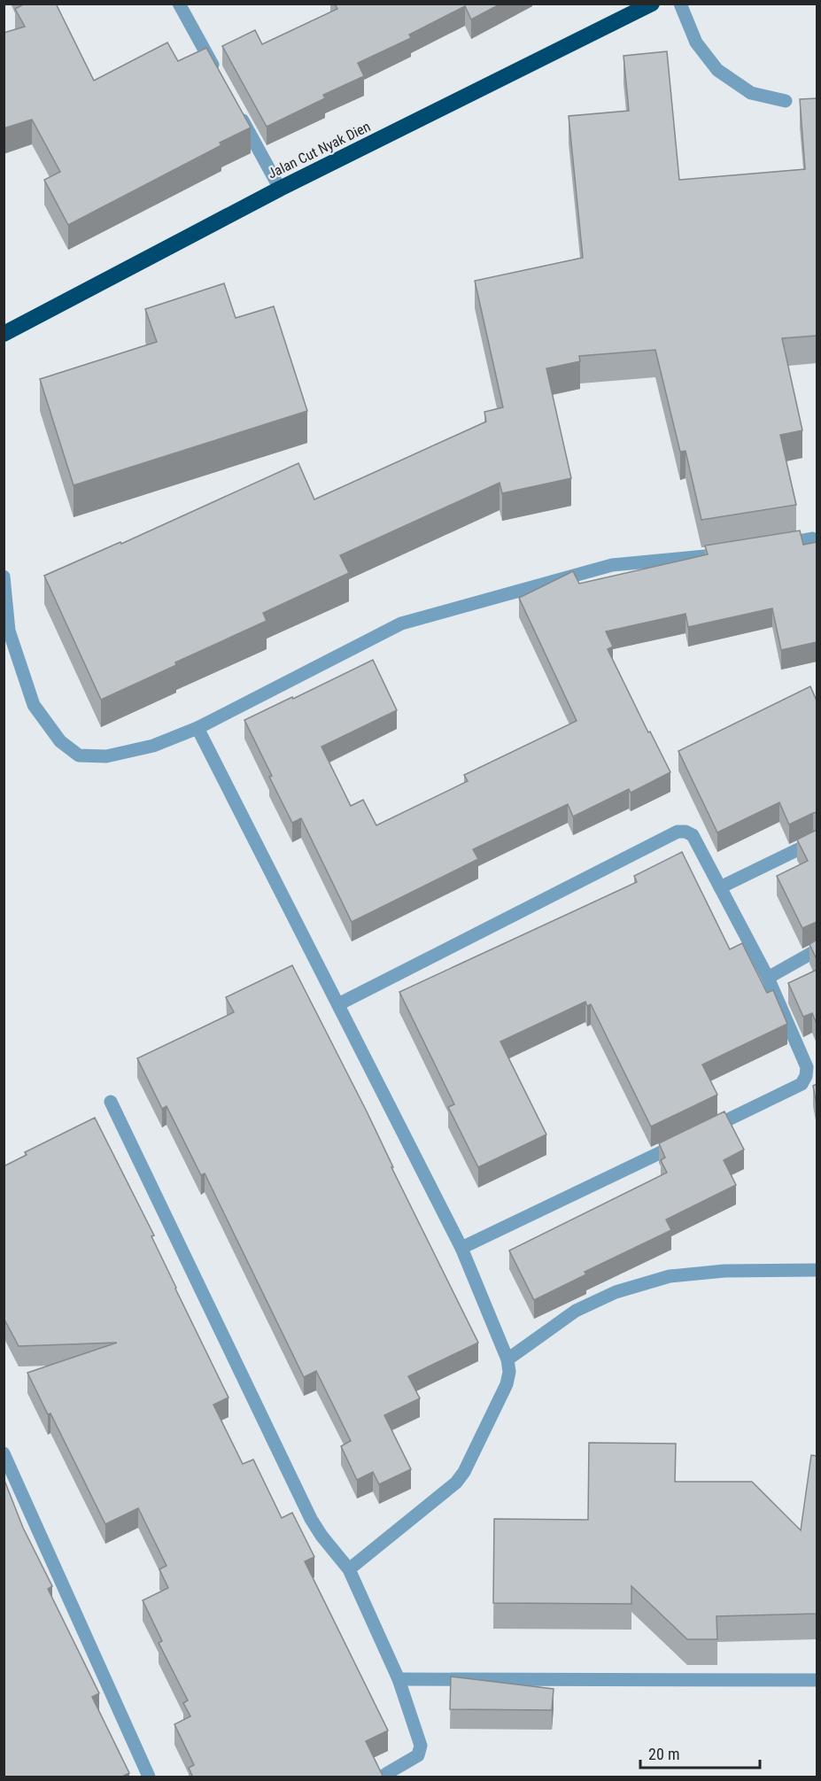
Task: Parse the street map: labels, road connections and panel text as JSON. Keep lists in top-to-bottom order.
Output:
{
  "streets": {
    "highway": ["Jalan Cut Nyak Dien"]
  },
  "scale_bar": "20 m"
}
